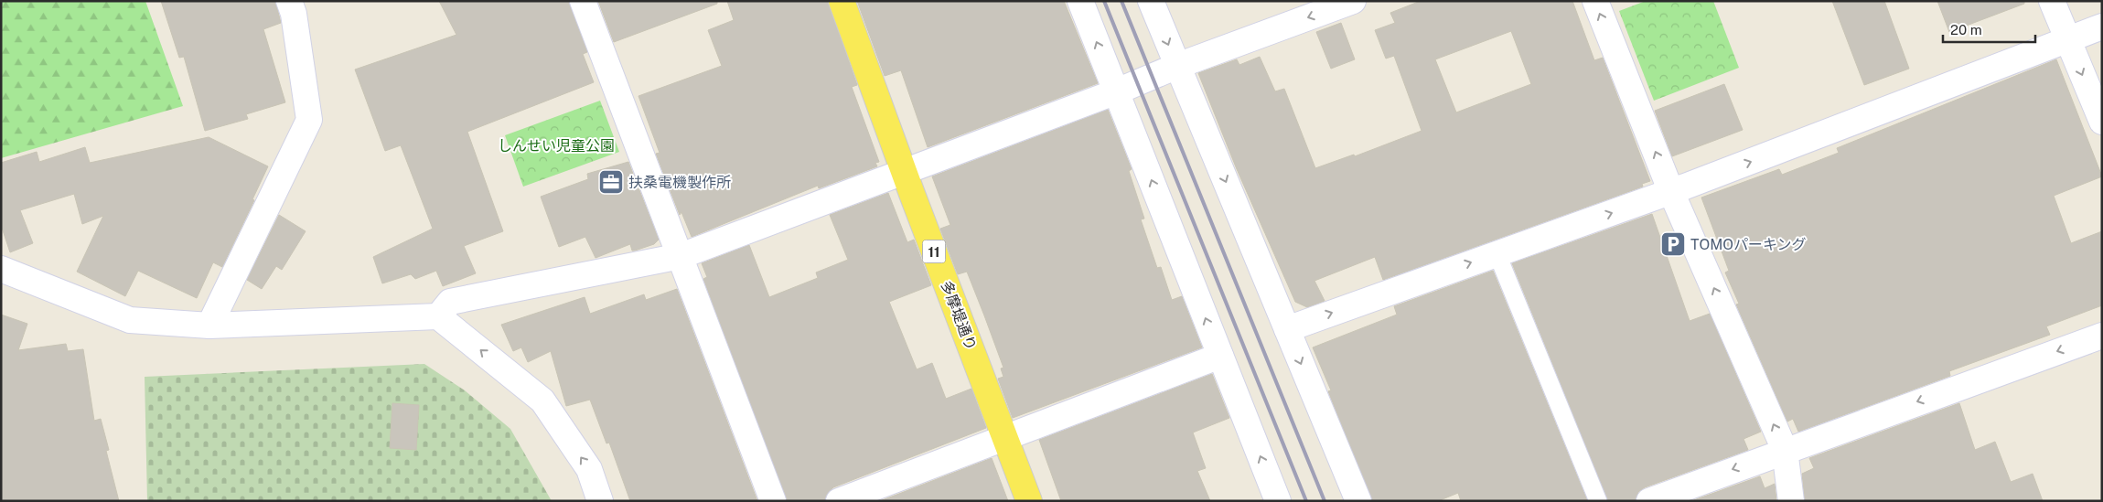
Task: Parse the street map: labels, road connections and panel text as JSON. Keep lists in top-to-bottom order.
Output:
{
  "streets": {
    "main road": ["11", "多摩堤通り"]
  },
  "parks": ["しんせい児童公園"],
  "places": {
    "office": ["扶桑電機製作所"],
    "parking": ["TOMOパーキング"]
  },
  "scale_bar": "20 m"
}
